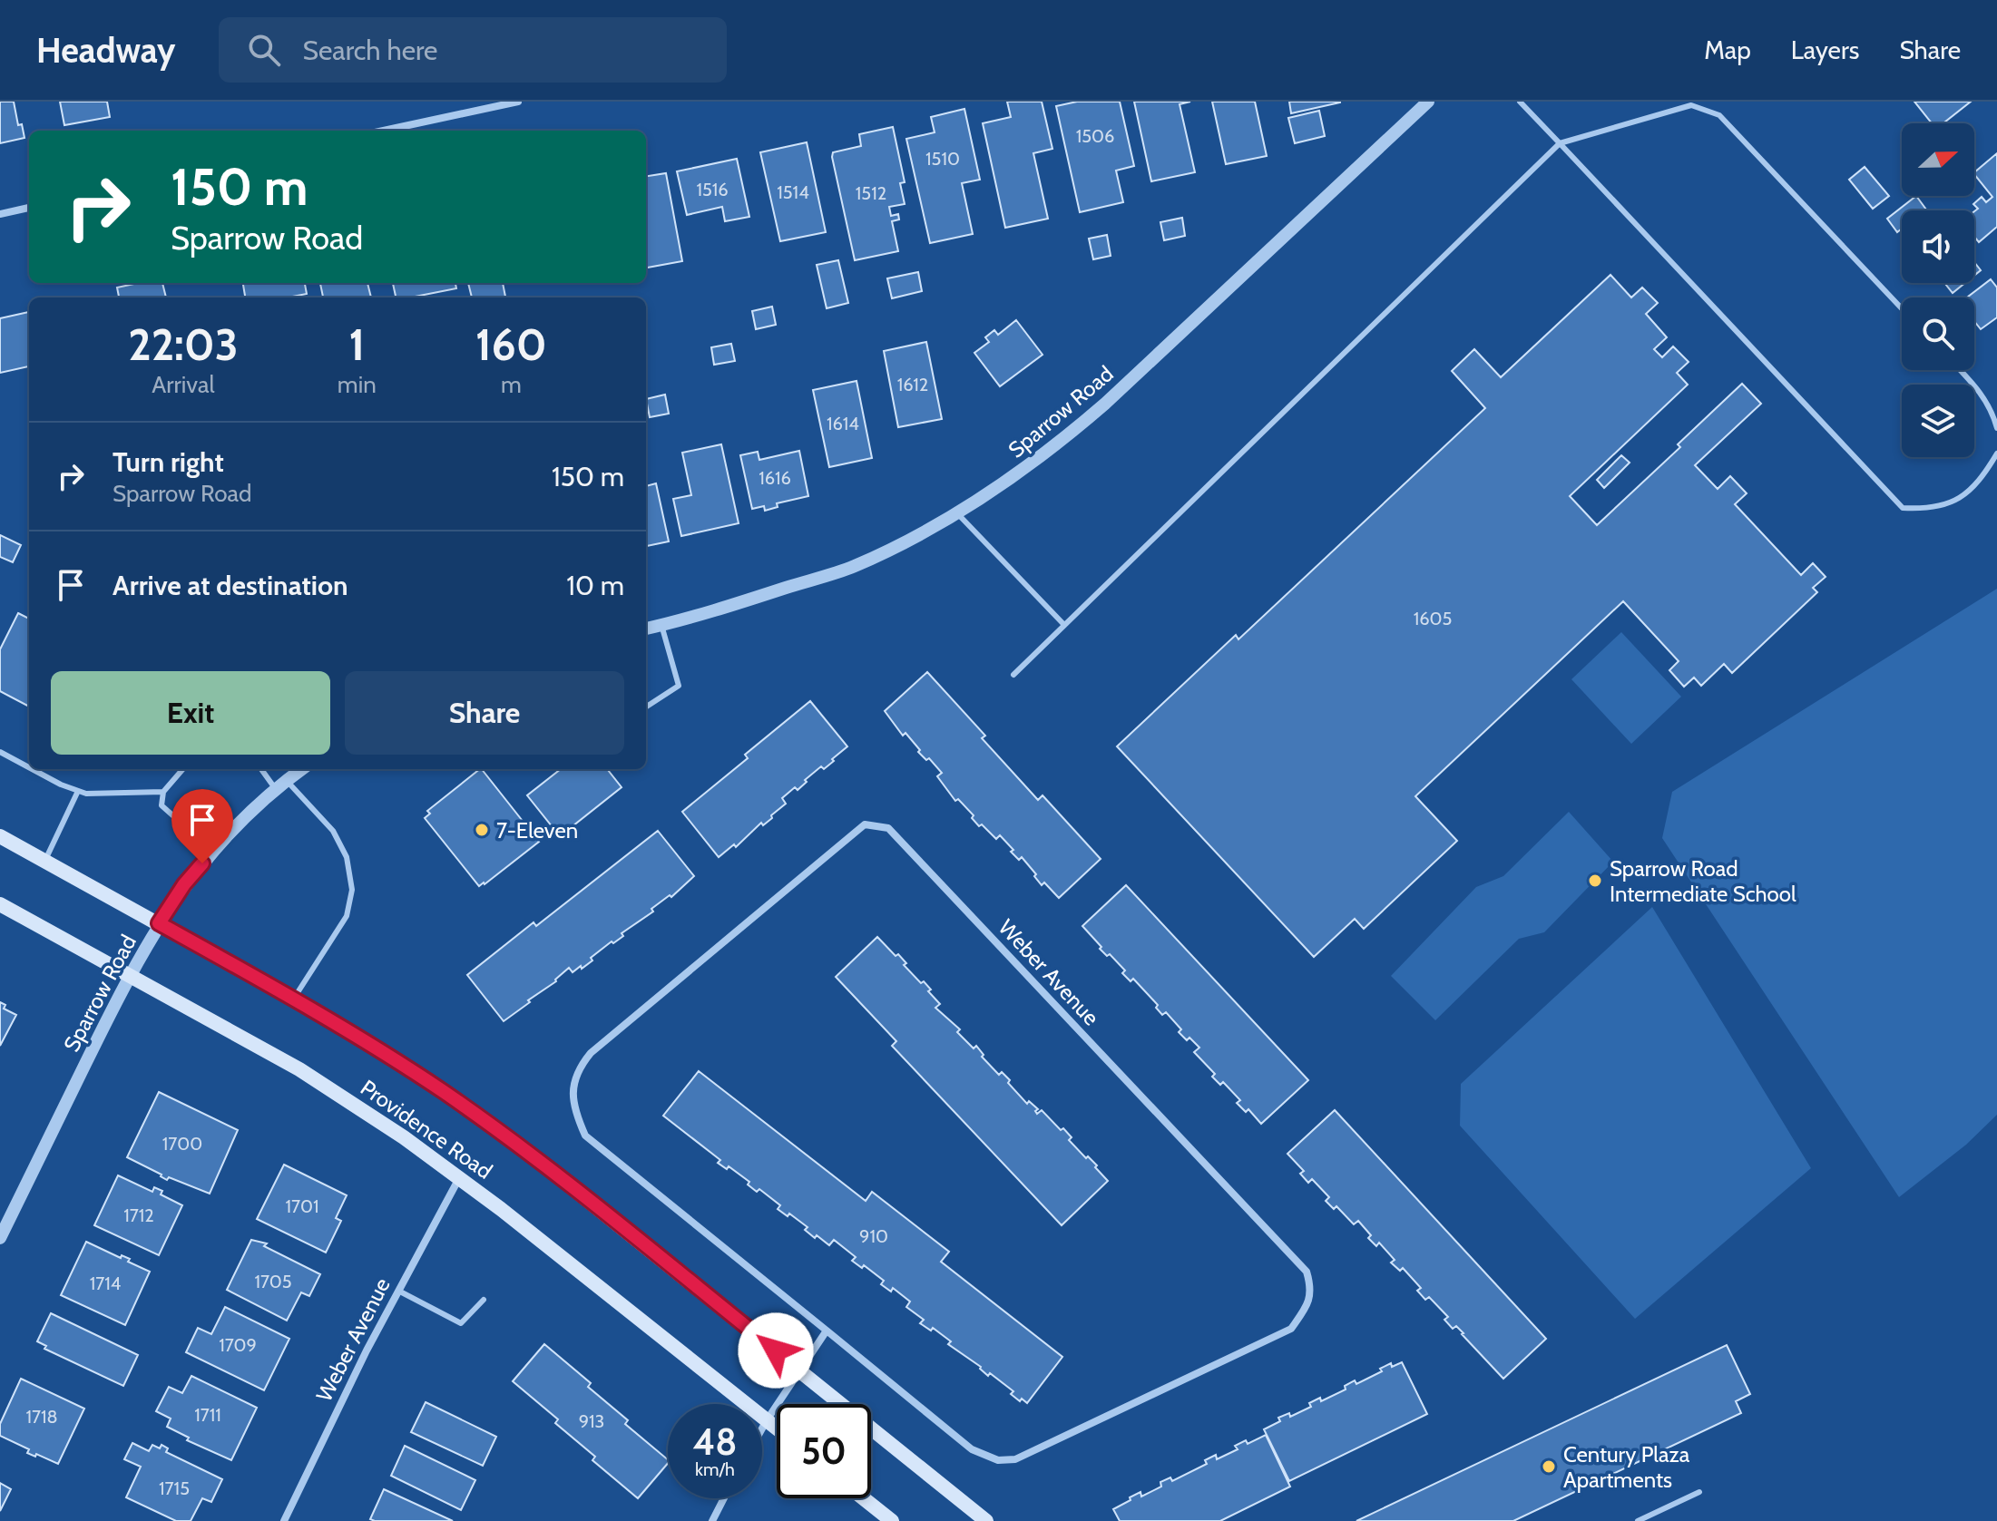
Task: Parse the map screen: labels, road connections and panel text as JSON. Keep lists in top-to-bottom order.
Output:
{
  "streets": {
    "main road": ["Providence Road"],
    "street": ["Sparrow Road", "Weber Avenue"]
  },
  "crossings": [
    ["Sparrow Road", "Providence Road"],
    ["Weber Avenue", "Providence Road"]
  ],
  "places": ["7-Eleven", "Sparrow Road Intermediate School", "Century Plaza Apartments"],
  "house_numbers": [
    "1506",
    "1510",
    "1516",
    "1514",
    "1512",
    "1612",
    "1614",
    "1616",
    "1605",
    "1700",
    "1701",
    "1712",
    "910",
    "1705",
    "1714",
    "1709",
    "1711",
    "1718",
    "913",
    "1715"
  ],
  "north": "right",
  "page": {
    "header": "Headway",
    "search": "Search here",
    "nav": ["Map", "Layers", "Share"],
    "turn": ["150 m", "Sparrow Road"],
    "eta": [
      "22:03",
      "Arrival",
      "1",
      "min",
      "160",
      "m"
    ],
    "list": [
      {
        "name": "Turn right",
        "note": "Sparrow Road",
        "value": "150 m"
      },
      {
        "name": "Arrive at destination",
        "value": "10 m"
      }
    ],
    "buttons": ["Exit", "Share"],
    "speed": "48 km/h",
    "limit": "50"
  }
}
